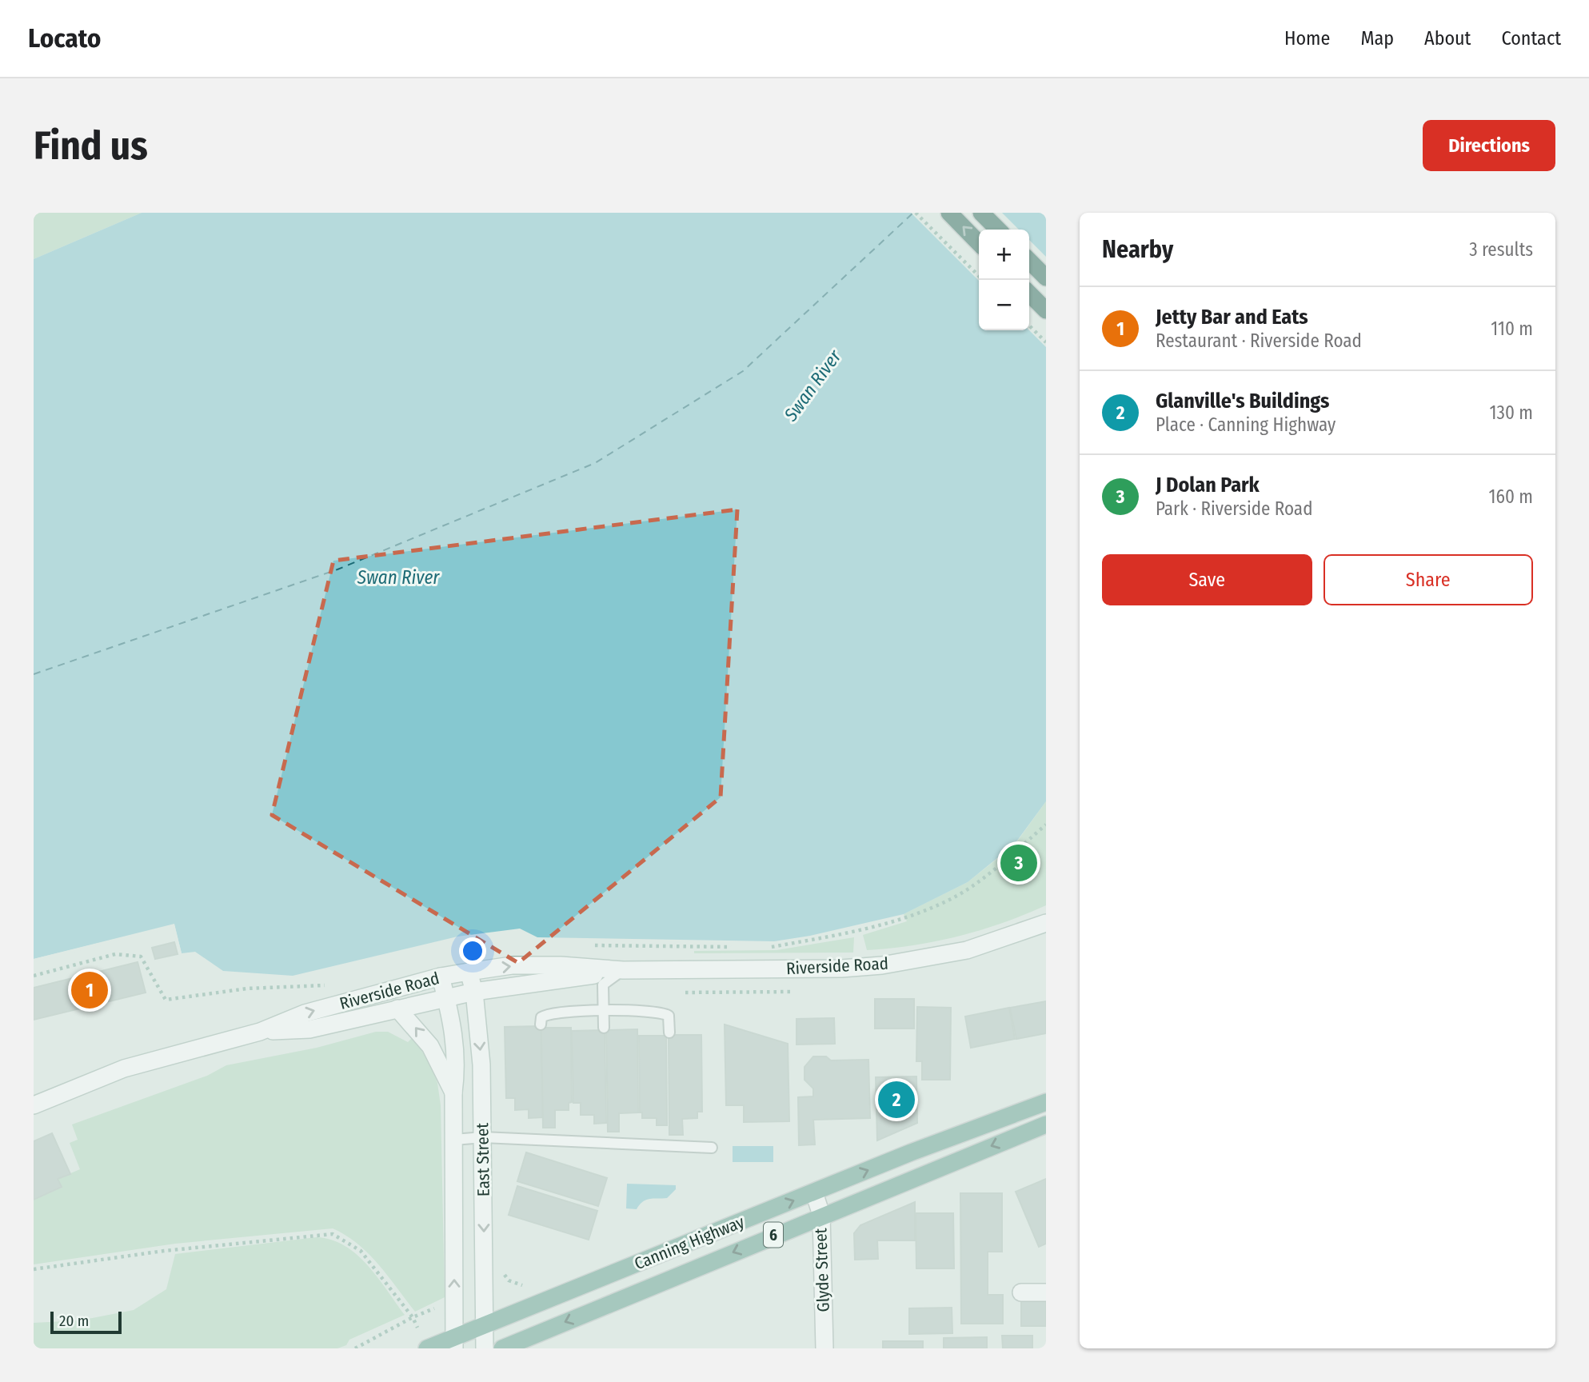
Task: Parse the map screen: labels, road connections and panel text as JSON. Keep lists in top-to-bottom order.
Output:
{
  "streets": {
    "main road": ["6", "Canning Highway"],
    "street": ["Riverside Road", "East Street", "Glyde Street"]
  },
  "crossings": [
    ["Riverside Road", "East Street"],
    ["East Street", "Canning Highway"],
    ["Canning Highway", "Glyde Street"]
  ],
  "water": ["Swan River"],
  "scale_bar": "20 m",
  "page": {
    "header": "Locato",
    "nav": [
      "Home",
      "Map",
      "About",
      "Contact"
    ],
    "buttons": [
      "Directions",
      ["Save", "Share"]
    ],
    "title": "Find us",
    "heading": ["Nearby", "3 results"],
    "map_buttons": ["+", "−"],
    "list": [
      {
        "mark": "1",
        "name": "Jetty Bar and Eats",
        "note": "Restaurant · Riverside Road",
        "value": "110 m"
      },
      {
        "mark": "2",
        "name": "Glanville's Buildings",
        "note": "Place · Canning Highway",
        "value": "130 m"
      },
      {
        "mark": "3",
        "name": "J Dolan Park",
        "note": "Park · Riverside Road",
        "value": "160 m"
      }
    ],
    "pins": ["3", "1", "2"],
    "scale": "20 m"
  }
}
